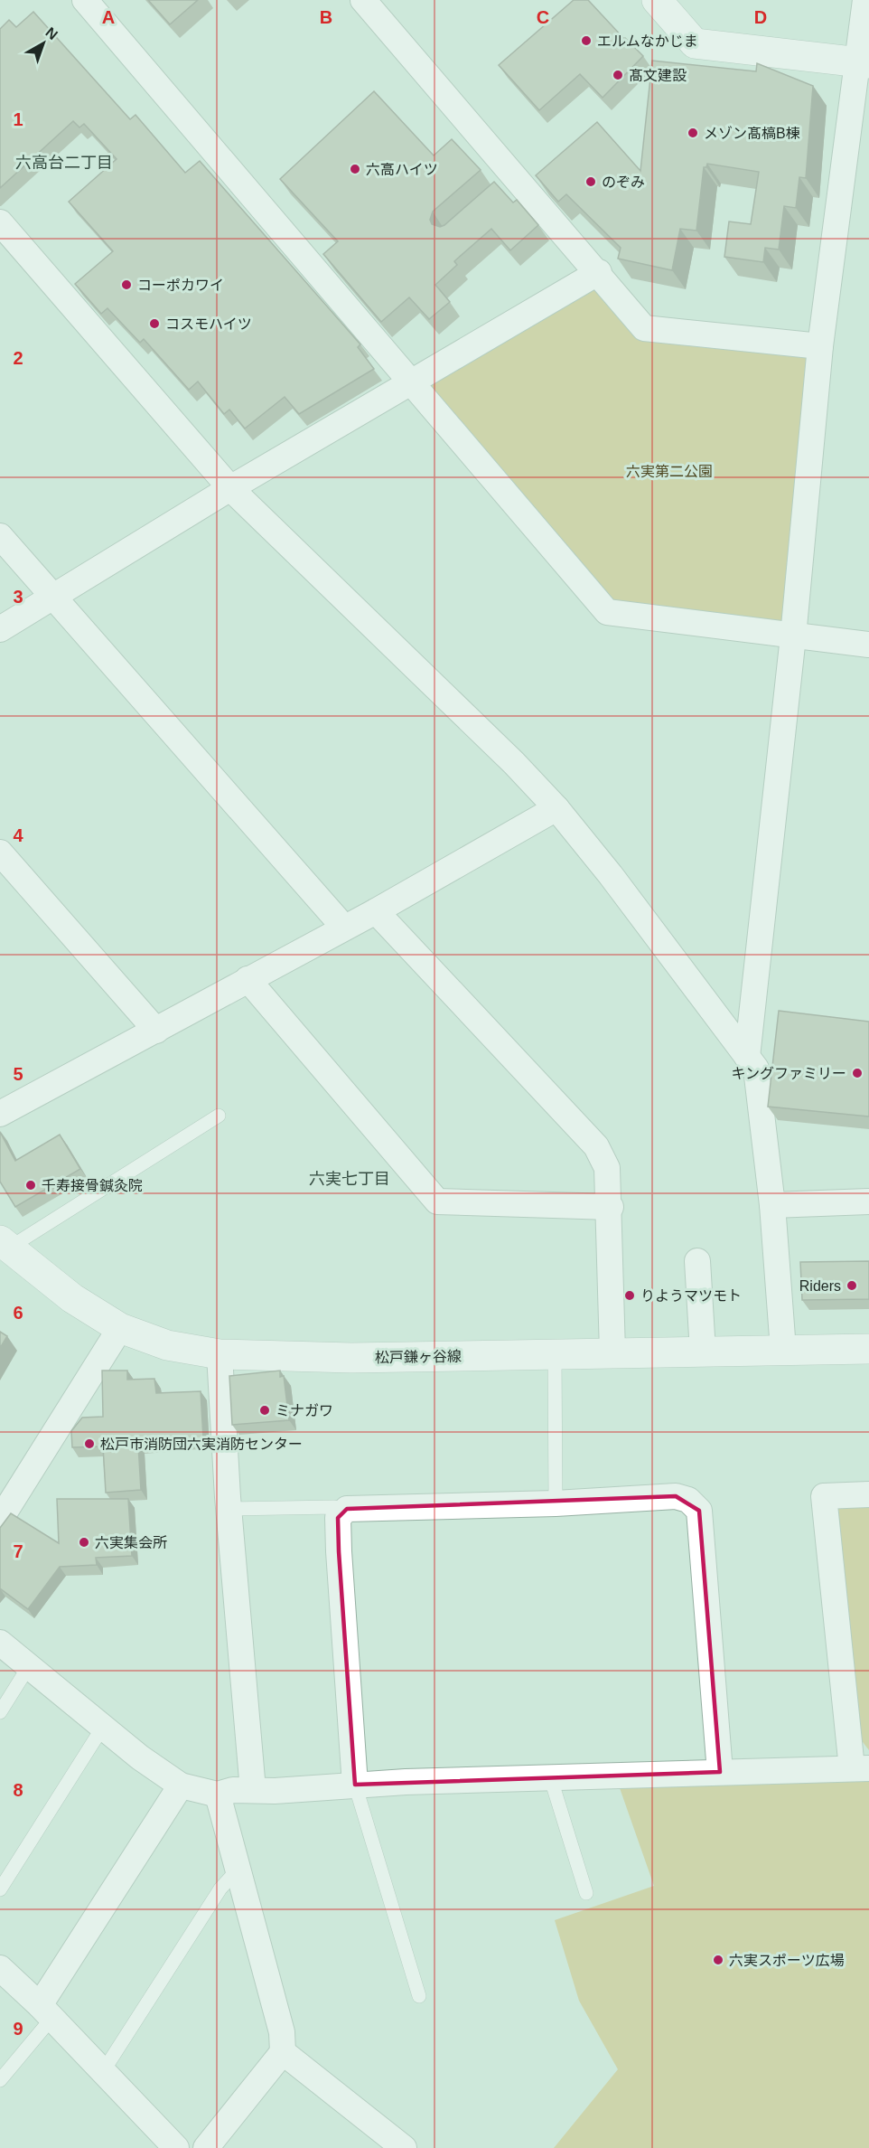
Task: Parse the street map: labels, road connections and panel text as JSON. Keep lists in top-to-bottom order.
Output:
{
  "streets": {
    "main road": ["松戸鎌ヶ谷線"]
  },
  "districts": ["六高台二丁目", "六実七丁目"],
  "parks": ["六実第二公園"],
  "places": [
    "エルムなかじま",
    "髙文建設",
    "メゾン髙槁B棟",
    "六高ハイツ",
    "のぞみ",
    "コーポカワイ",
    "コスモハイツ",
    "キングファミリー",
    "千寿接骨鍼灸院",
    "Riders",
    "りようマツモト",
    "ミナガワ",
    "松戸市消防団六実消防センター",
    "六実集会所",
    "六実スポーツ広場"
  ],
  "north": "top right",
  "grid": {
    "columns": [
      "A",
      "B",
      "C",
      "D"
    ],
    "rows": [
      "1",
      "2",
      "3",
      "4",
      "5",
      "6",
      "7",
      "8",
      "9"
    ]
  }
}
